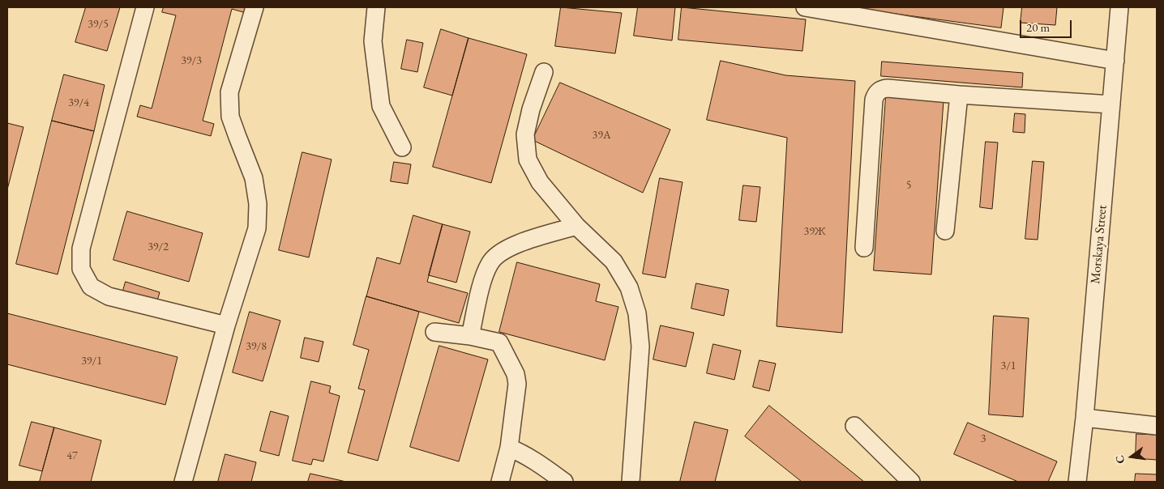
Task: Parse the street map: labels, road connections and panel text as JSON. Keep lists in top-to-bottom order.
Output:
{
  "streets": {
    "street": ["Morskaya Street"]
  },
  "house_numbers": [
    "39/5",
    "39/3",
    "39/4",
    "39А",
    "5",
    "39Ж",
    "39/2",
    "39/8",
    "39/1",
    "3/1",
    "3",
    "47"
  ],
  "scale_bar": "20 m",
  "north": "left"
}
